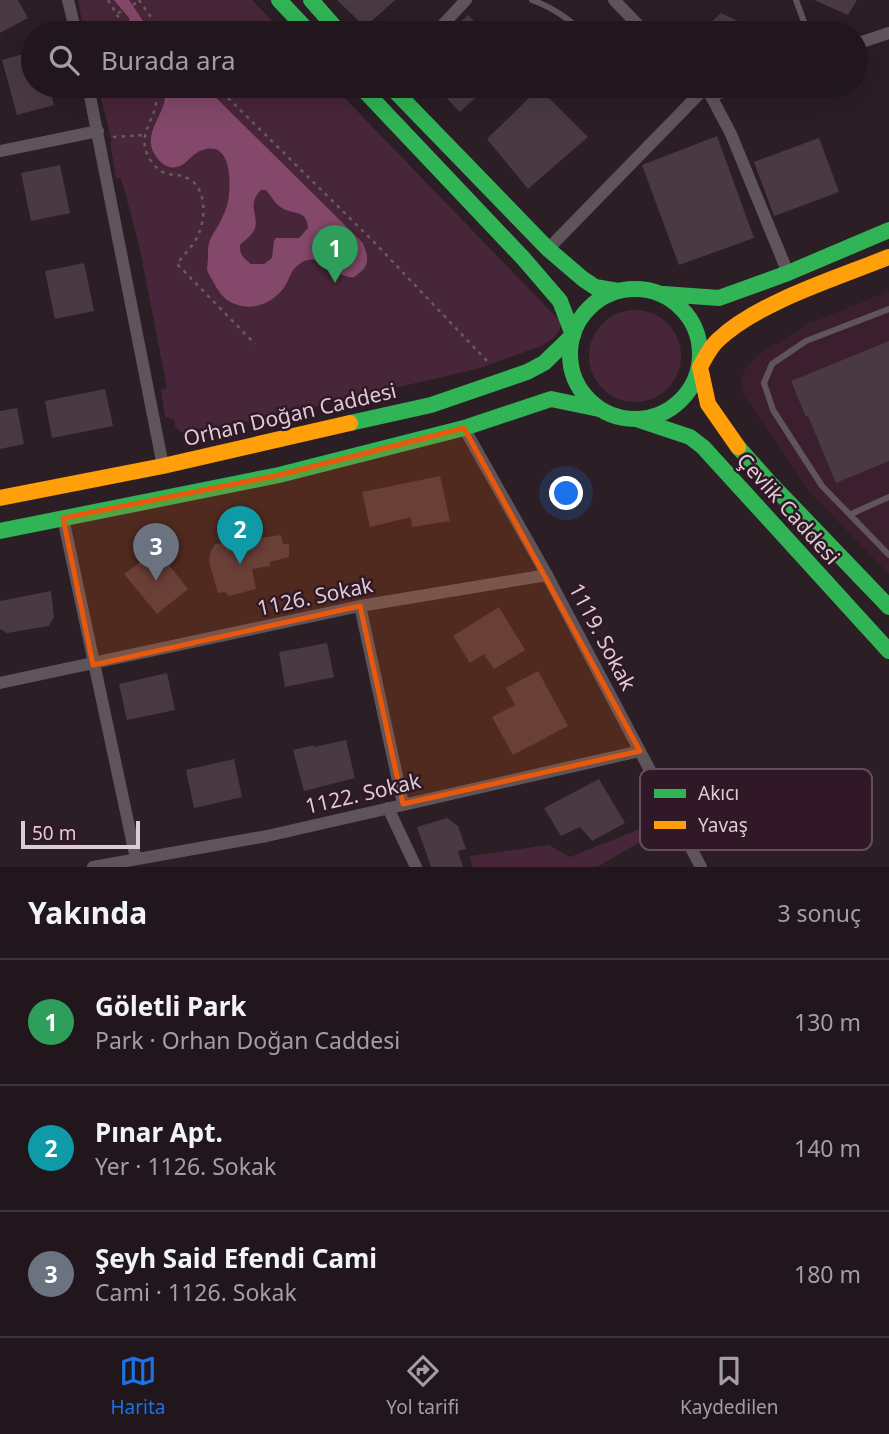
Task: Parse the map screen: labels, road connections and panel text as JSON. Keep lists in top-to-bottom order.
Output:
{
  "streets": {
    "main road": ["Orhan Doğan Caddesi", "Çevlik Caddesi"],
    "street": ["1126. Sokak", "1119. Sokak", "1122. Sokak"]
  },
  "crossings": [
    ["Orhan Doğan Caddesi", "Çevlik Caddesi"],
    ["1126. Sokak", "1119. Sokak"],
    ["1119. Sokak", "1122. Sokak"]
  ],
  "legend": ["Akıcı", "Yavaş"],
  "scale_bar": "50 m",
  "page": {
    "search": "Burada ara",
    "pins": ["1", "2", "3"],
    "scale": "50 m",
    "heading": ["Yakında", "3 sonuç"],
    "list": [
      {
        "mark": "1",
        "name": "Göletli Park",
        "note": "Park · Orhan Doğan Caddesi",
        "value": "130 m"
      },
      {
        "mark": "2",
        "name": "Pınar Apt.",
        "note": "Yer · 1126. Sokak",
        "value": "140 m"
      },
      {
        "mark": "3",
        "name": "Şeyh Said Efendi Cami",
        "note": "Cami · 1126. Sokak",
        "value": "180 m"
      }
    ],
    "nav": ["Harita", "Yol tarifi", "Kaydedilen"]
  }
}
